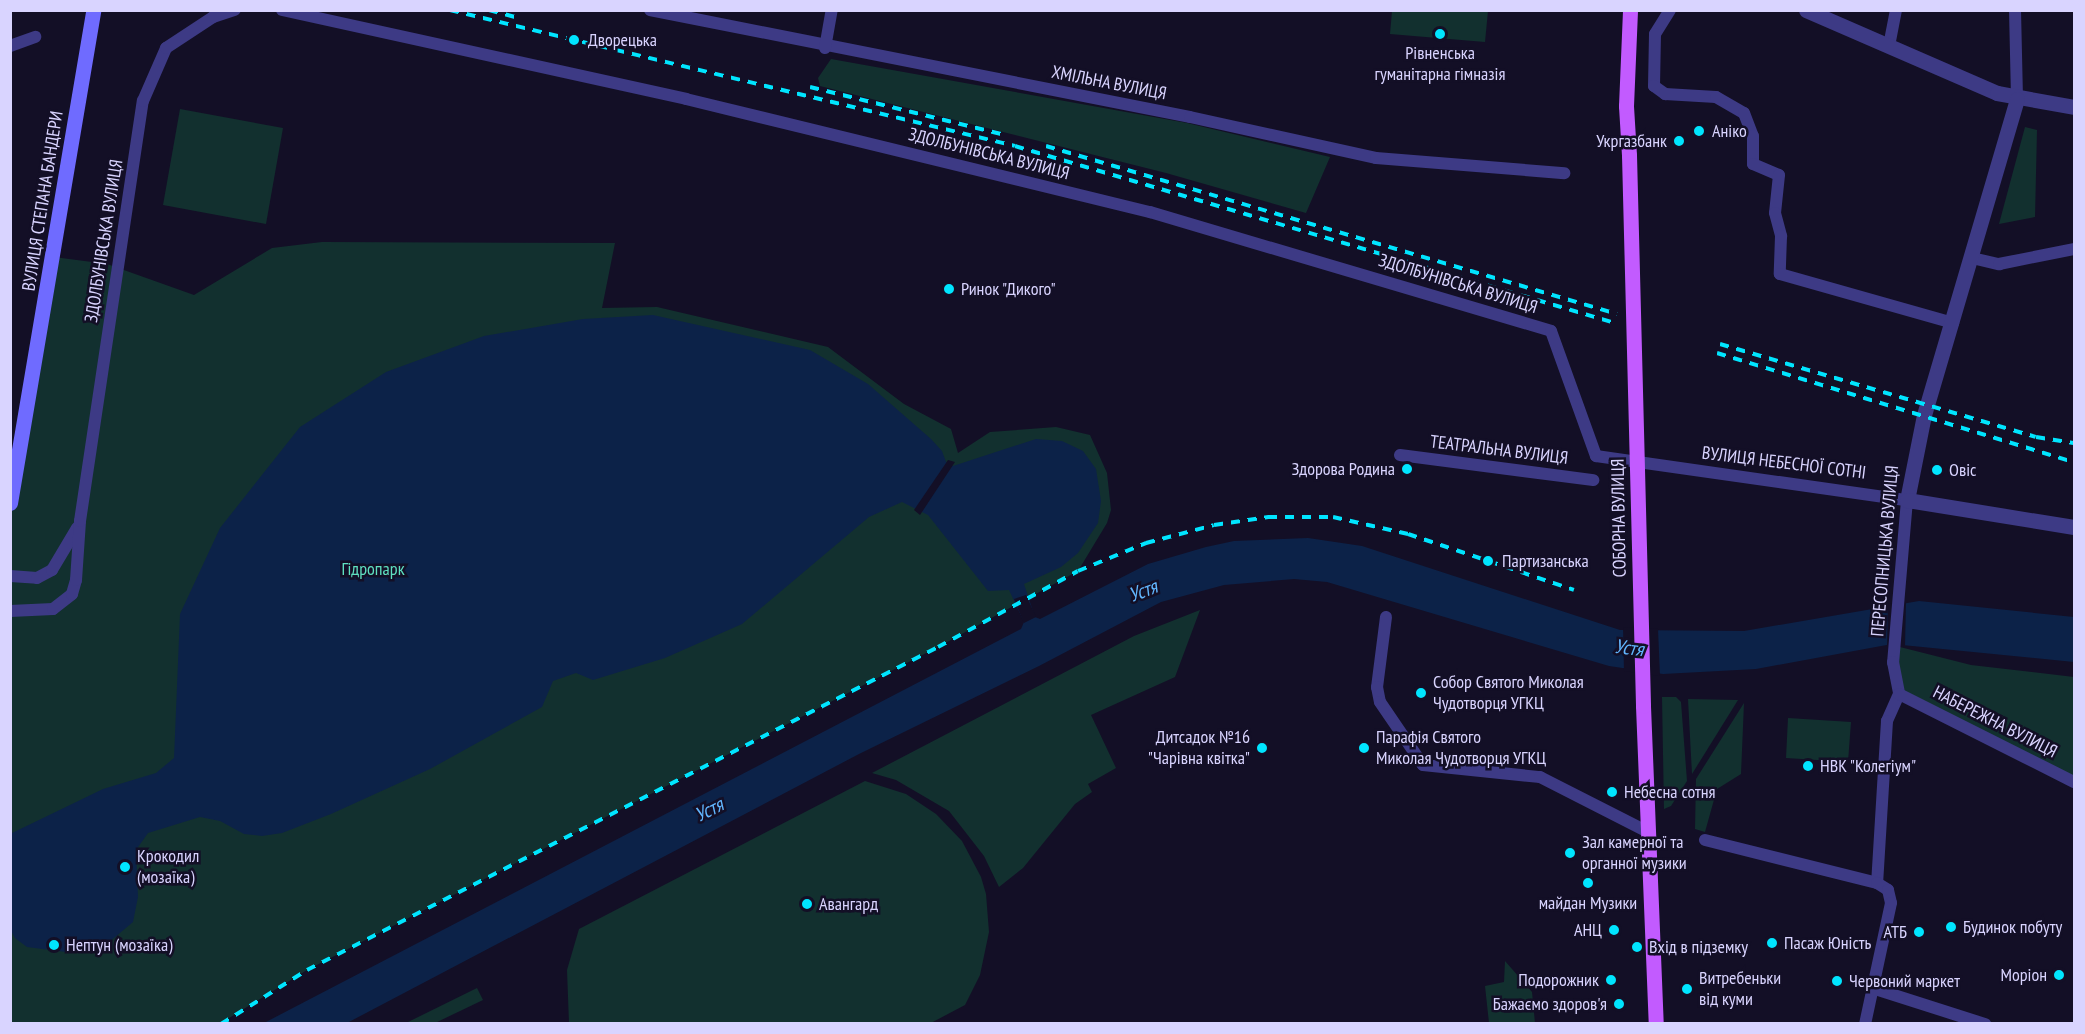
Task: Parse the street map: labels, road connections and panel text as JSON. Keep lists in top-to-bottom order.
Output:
{
  "streets": {
    "main road": ["ВУЛИЦЯ СТЕПАНА БАНДЕРИ", "СОБОРНА ВУЛИЦЯ"],
    "street": [
      "ХМІЛЬНА ВУЛИЦЯ",
      "ЗДОЛБУНІВСЬКА ВУЛИЦЯ",
      "ТЕАТРАЛЬНА ВУЛИЦЯ",
      "ВУЛИЦЯ НЕБЕСНОЇ СОТНІ",
      "ПЕРЕСОПНИЦЬКА ВУЛИЦЯ",
      "НАБЕРЕЖНА ВУЛИЦЯ"
    ]
  },
  "crossings": [
    ["ЗДОЛБУНІВСЬКА ВУЛИЦЯ", "ВУЛИЦЯ НЕБЕСНОЇ СОТНІ"],
    ["ВУЛИЦЯ НЕБЕСНОЇ СОТНІ", "ПЕРЕСОПНИЦЬКА ВУЛИЦЯ"],
    ["ПЕРЕСОПНИЦЬКА ВУЛИЦЯ", "НАБЕРЕЖНА ВУЛИЦЯ"]
  ],
  "water": ["Устя"],
  "parks": ["Гідропарк"],
  "places": [
    "Рівненська гуманітарна гімназія",
    "Дворецька",
    "Аніко",
    "Укргазбанк",
    "Ринок \"Дикого\"",
    "Здорова Родина",
    "Овіс",
    "Партизанська",
    "Собор Святого Миколая Чудотворця УГКЦ",
    "Дитсадок №16 \"Чарівна квітка\"",
    "Парафія Святого Миколая Чудотворця УГКЦ",
    "НВК \"Колегіум\"",
    "Небесна сотня",
    "Зал камерної та органної музики",
    "Крокодил (мозаїка)",
    "майдан Музики",
    "Авангард",
    "Будинок побуту",
    "АНЦ",
    "АТБ",
    "Пасаж Юність",
    "Нептун (мозаїка)",
    "Вхід в підземку",
    "Моріон",
    "Подорожник",
    "Червоний маркет",
    "Витребеньки від куми",
    "Бажаємо здоров'я"
  ]
}
